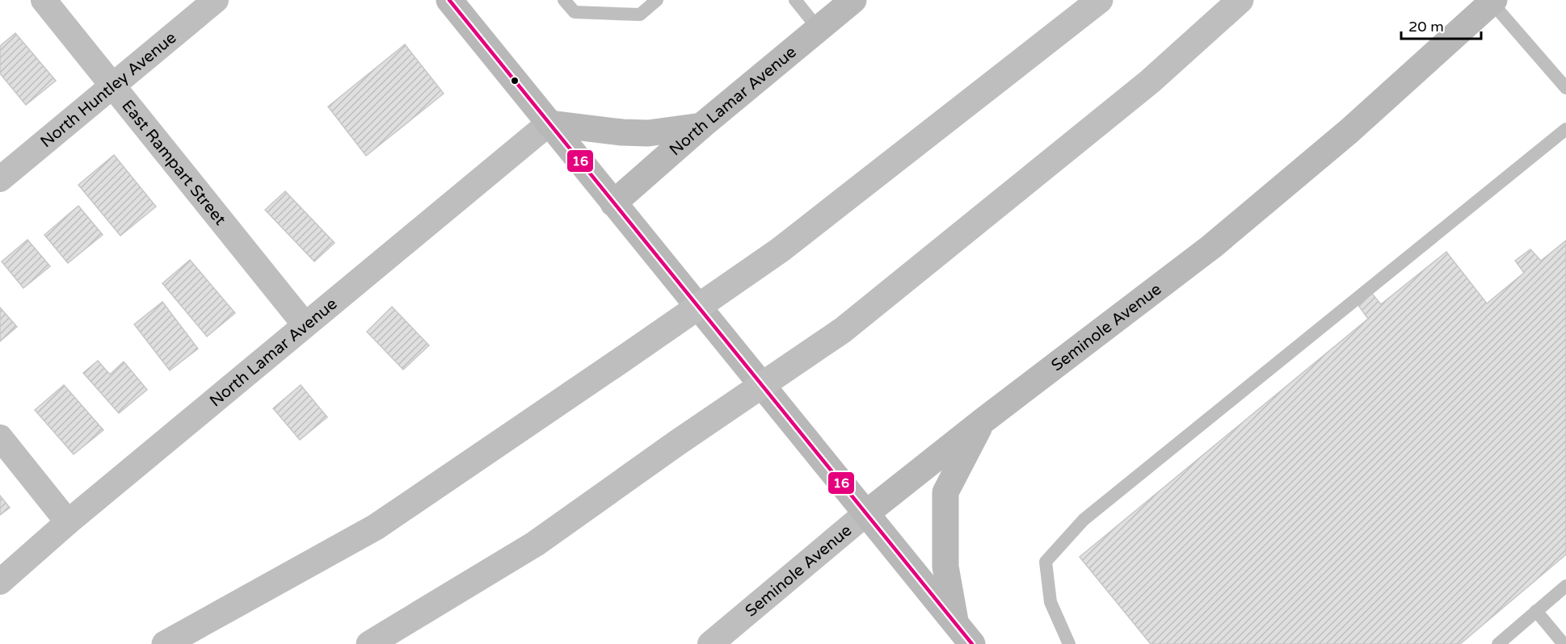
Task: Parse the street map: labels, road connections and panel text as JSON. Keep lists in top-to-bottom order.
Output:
{
  "streets": {
    "main road": ["North Lamar Avenue", "Seminole Avenue"],
    "street": ["North Huntley Avenue", "East Rampart Street"]
  },
  "crossings": [
    ["North Huntley Avenue", "East Rampart Street"],
    ["North Lamar Avenue", "East Rampart Street"]
  ],
  "lines": ["transit line 16"],
  "scale_bar": "20 m"
}
